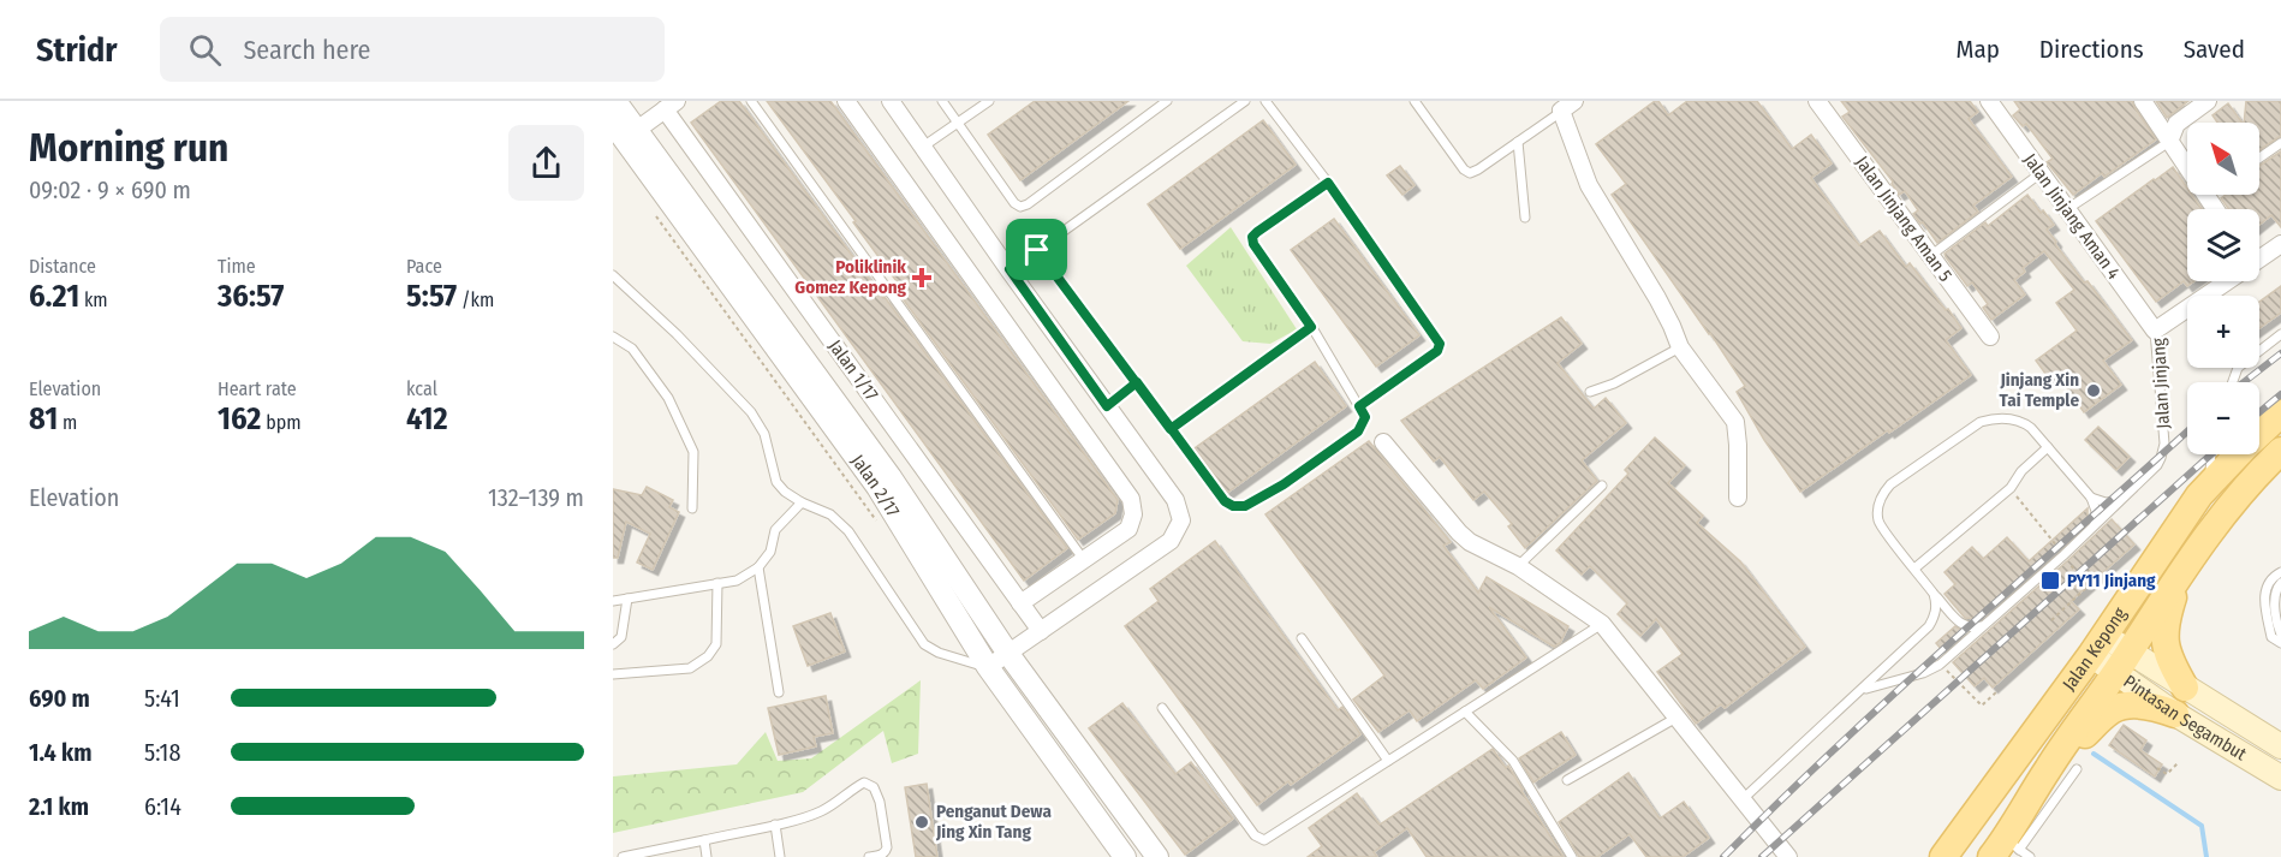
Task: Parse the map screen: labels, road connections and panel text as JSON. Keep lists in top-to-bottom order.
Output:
{
  "streets": {
    "main road": ["Jalan Kepong", "Pintasan Segambut"],
    "street": [
      "Jalan Jinjang Aman 4",
      "Jalan Jinjang Aman 5",
      "Jalan 1/17",
      "Jalan Jinjang",
      "Jalan 2/17"
    ]
  },
  "crossings": [
    ["Jalan Jinjang Aman 4", "Jalan Jinjang"],
    ["Jalan Kepong", "Pintasan Segambut"]
  ],
  "places": {
    "health": ["Poliklinik Gomez Kepong"],
    "other": ["Jinjang Xin Tai Temple", "Penganut Dewa Jing Xin Tang"],
    "transit": ["PY11 Jinjang"]
  },
  "north": "top left",
  "page": {
    "header": "Stridr",
    "search": "Search here",
    "nav": ["Map", "Directions", "Saved"],
    "heading": ["Morning run", "09:02 · 9 × 690 m"],
    "map_buttons": ["+", "−"],
    "stats": [
      ["Distance", "6.21 km"],
      ["Time", "36:57"],
      ["Pace", "5:57 /km"],
      ["Elevation", "81 m"],
      ["Heart rate", "162 bpm"],
      ["kcal", "412"]
    ],
    "chart": ["Elevation", "132–139 m"],
    "list": [
      {
        "name": "690 m",
        "note": "5:41"
      },
      {
        "name": "1.4 km",
        "note": "5:18"
      },
      {
        "name": "2.1 km",
        "note": "6:14"
      }
    ]
  }
}
